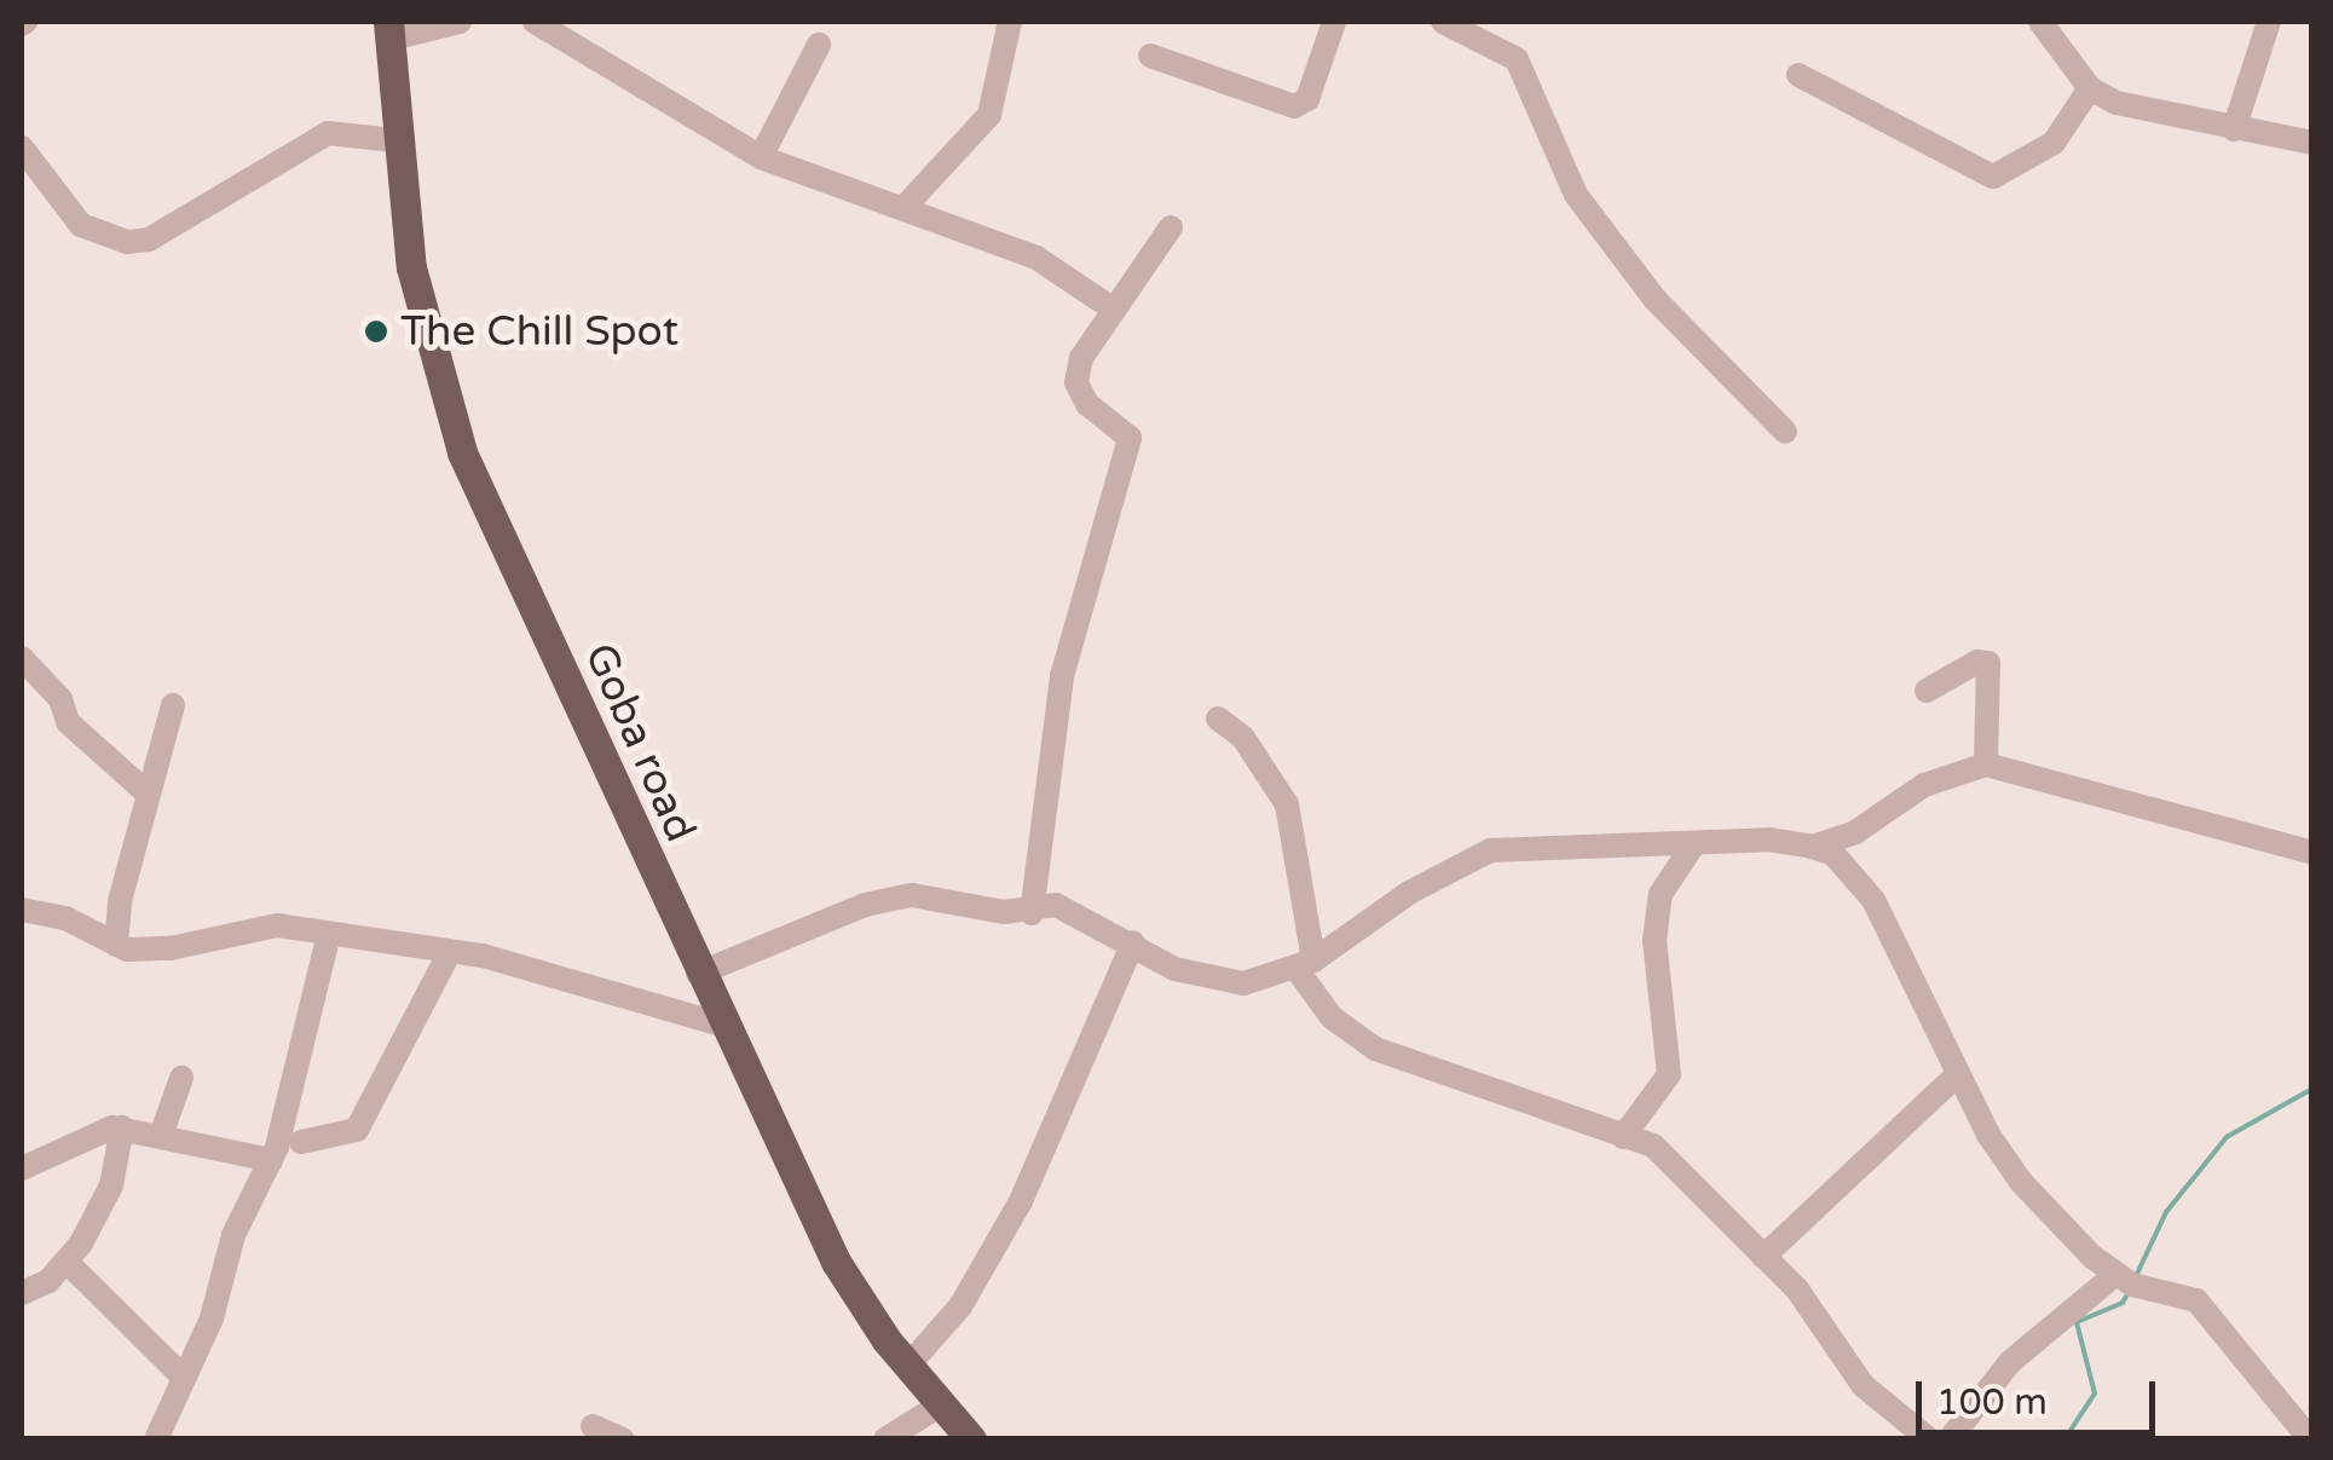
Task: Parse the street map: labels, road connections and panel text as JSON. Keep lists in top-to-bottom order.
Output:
{
  "streets": {
    "main road": ["Goba road"]
  },
  "places": ["The Chill Spot"],
  "scale_bar": "100 m"
}
